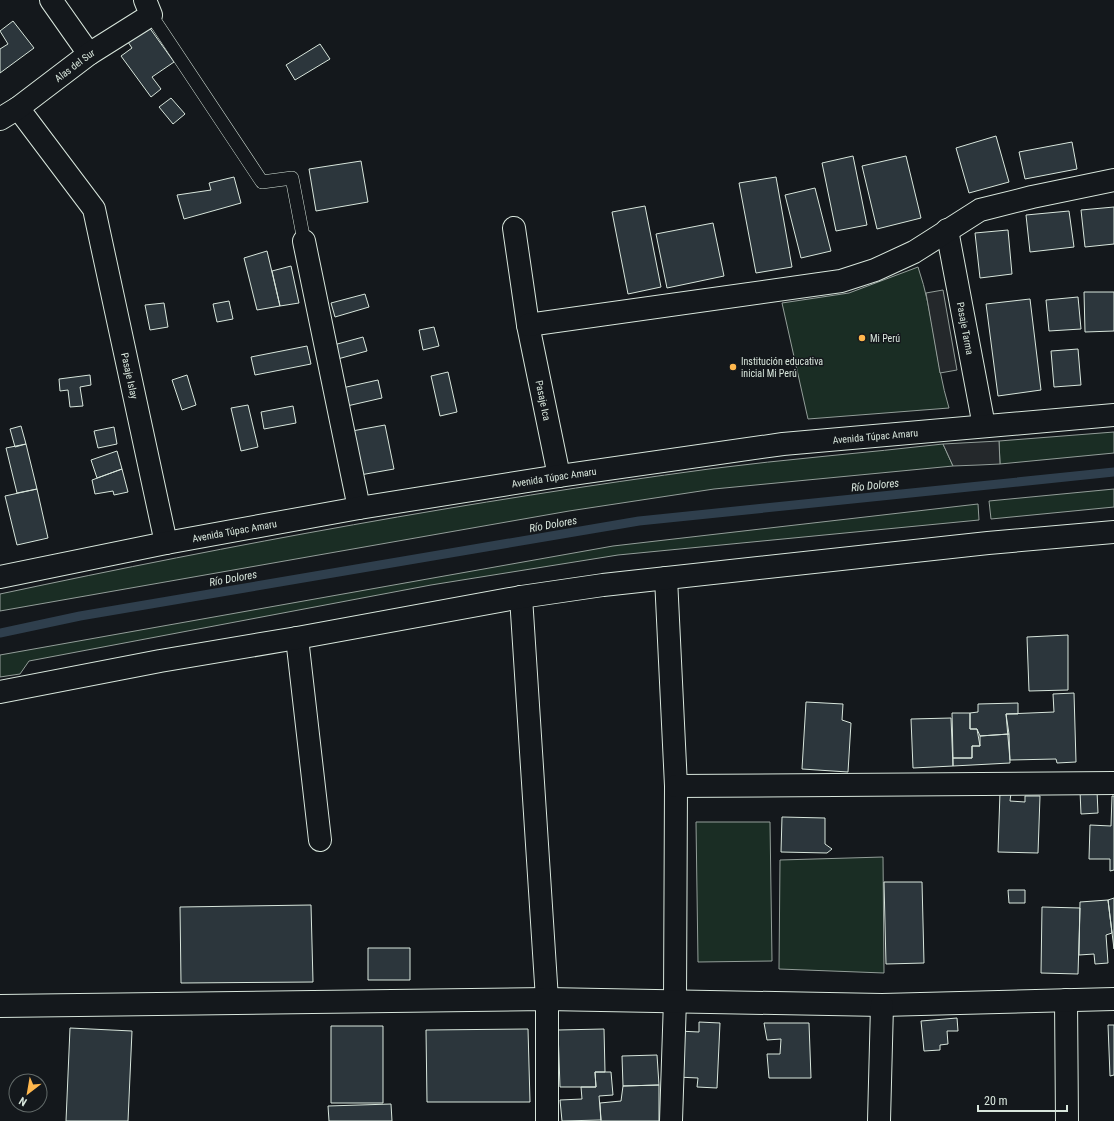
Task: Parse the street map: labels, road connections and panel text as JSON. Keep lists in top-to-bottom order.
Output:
{
  "streets": {
    "street": [
      "Alas del Sur",
      "Pasaje Tarma",
      "Pasaje Islay",
      "Pasaje Ica",
      "Avenida Túpac Amaru"
    ]
  },
  "crossings": [
    ["Alas del Sur", "Pasaje Islay"],
    ["Pasaje Tarma", "Avenida Túpac Amaru"],
    ["Pasaje Islay", "Avenida Túpac Amaru"],
    ["Pasaje Ica", "Avenida Túpac Amaru"]
  ],
  "water": ["Río Dolores"],
  "places": ["Mi Perú", "Institución educativa inicial Mi Perú"],
  "scale_bar": "20 m",
  "north": "bottom left"
}
